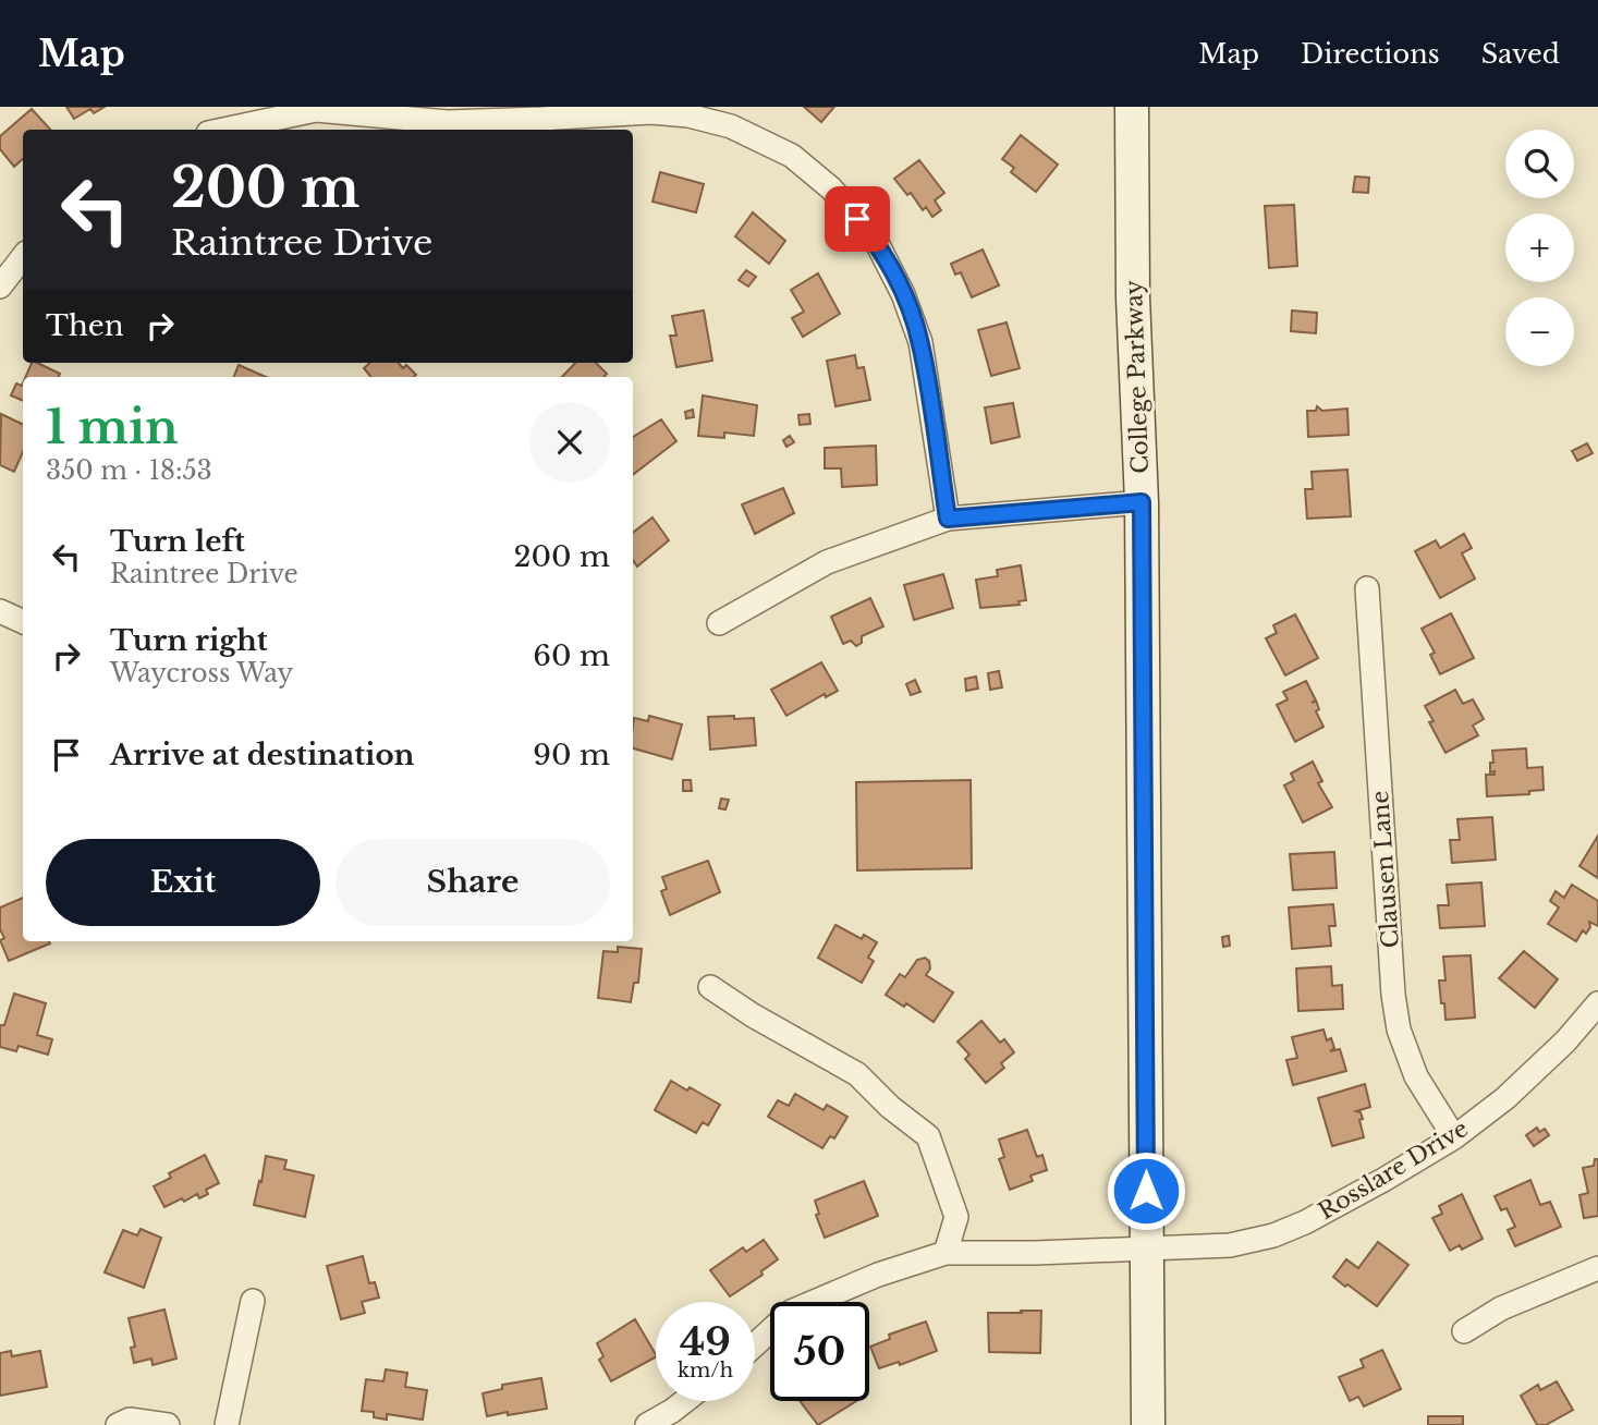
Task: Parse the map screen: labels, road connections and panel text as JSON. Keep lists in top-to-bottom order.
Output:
{
  "streets": {
    "main road": ["College Parkway"],
    "street": ["Clausen Lane", "Rosslare Drive"]
  },
  "crossings": [
    ["College Parkway", "Rosslare Drive"],
    ["Clausen Lane", "Rosslare Drive"]
  ],
  "page": {
    "header": "Map",
    "nav": ["Map", "Directions", "Saved"],
    "map_buttons": ["+", "−"],
    "turn": ["200 m", "Raintree Drive"],
    "then": "Then",
    "heading": ["1 min", "350 m · 18:53"],
    "list": [
      {
        "name": "Turn left",
        "note": "Raintree Drive",
        "value": "200 m"
      },
      {
        "name": "Turn right",
        "note": "Waycross Way",
        "value": "60 m"
      },
      {
        "name": "Arrive at destination",
        "value": "90 m"
      }
    ],
    "buttons": ["Exit", "Share"],
    "speed": "49 km/h",
    "limit": "50"
  }
}
